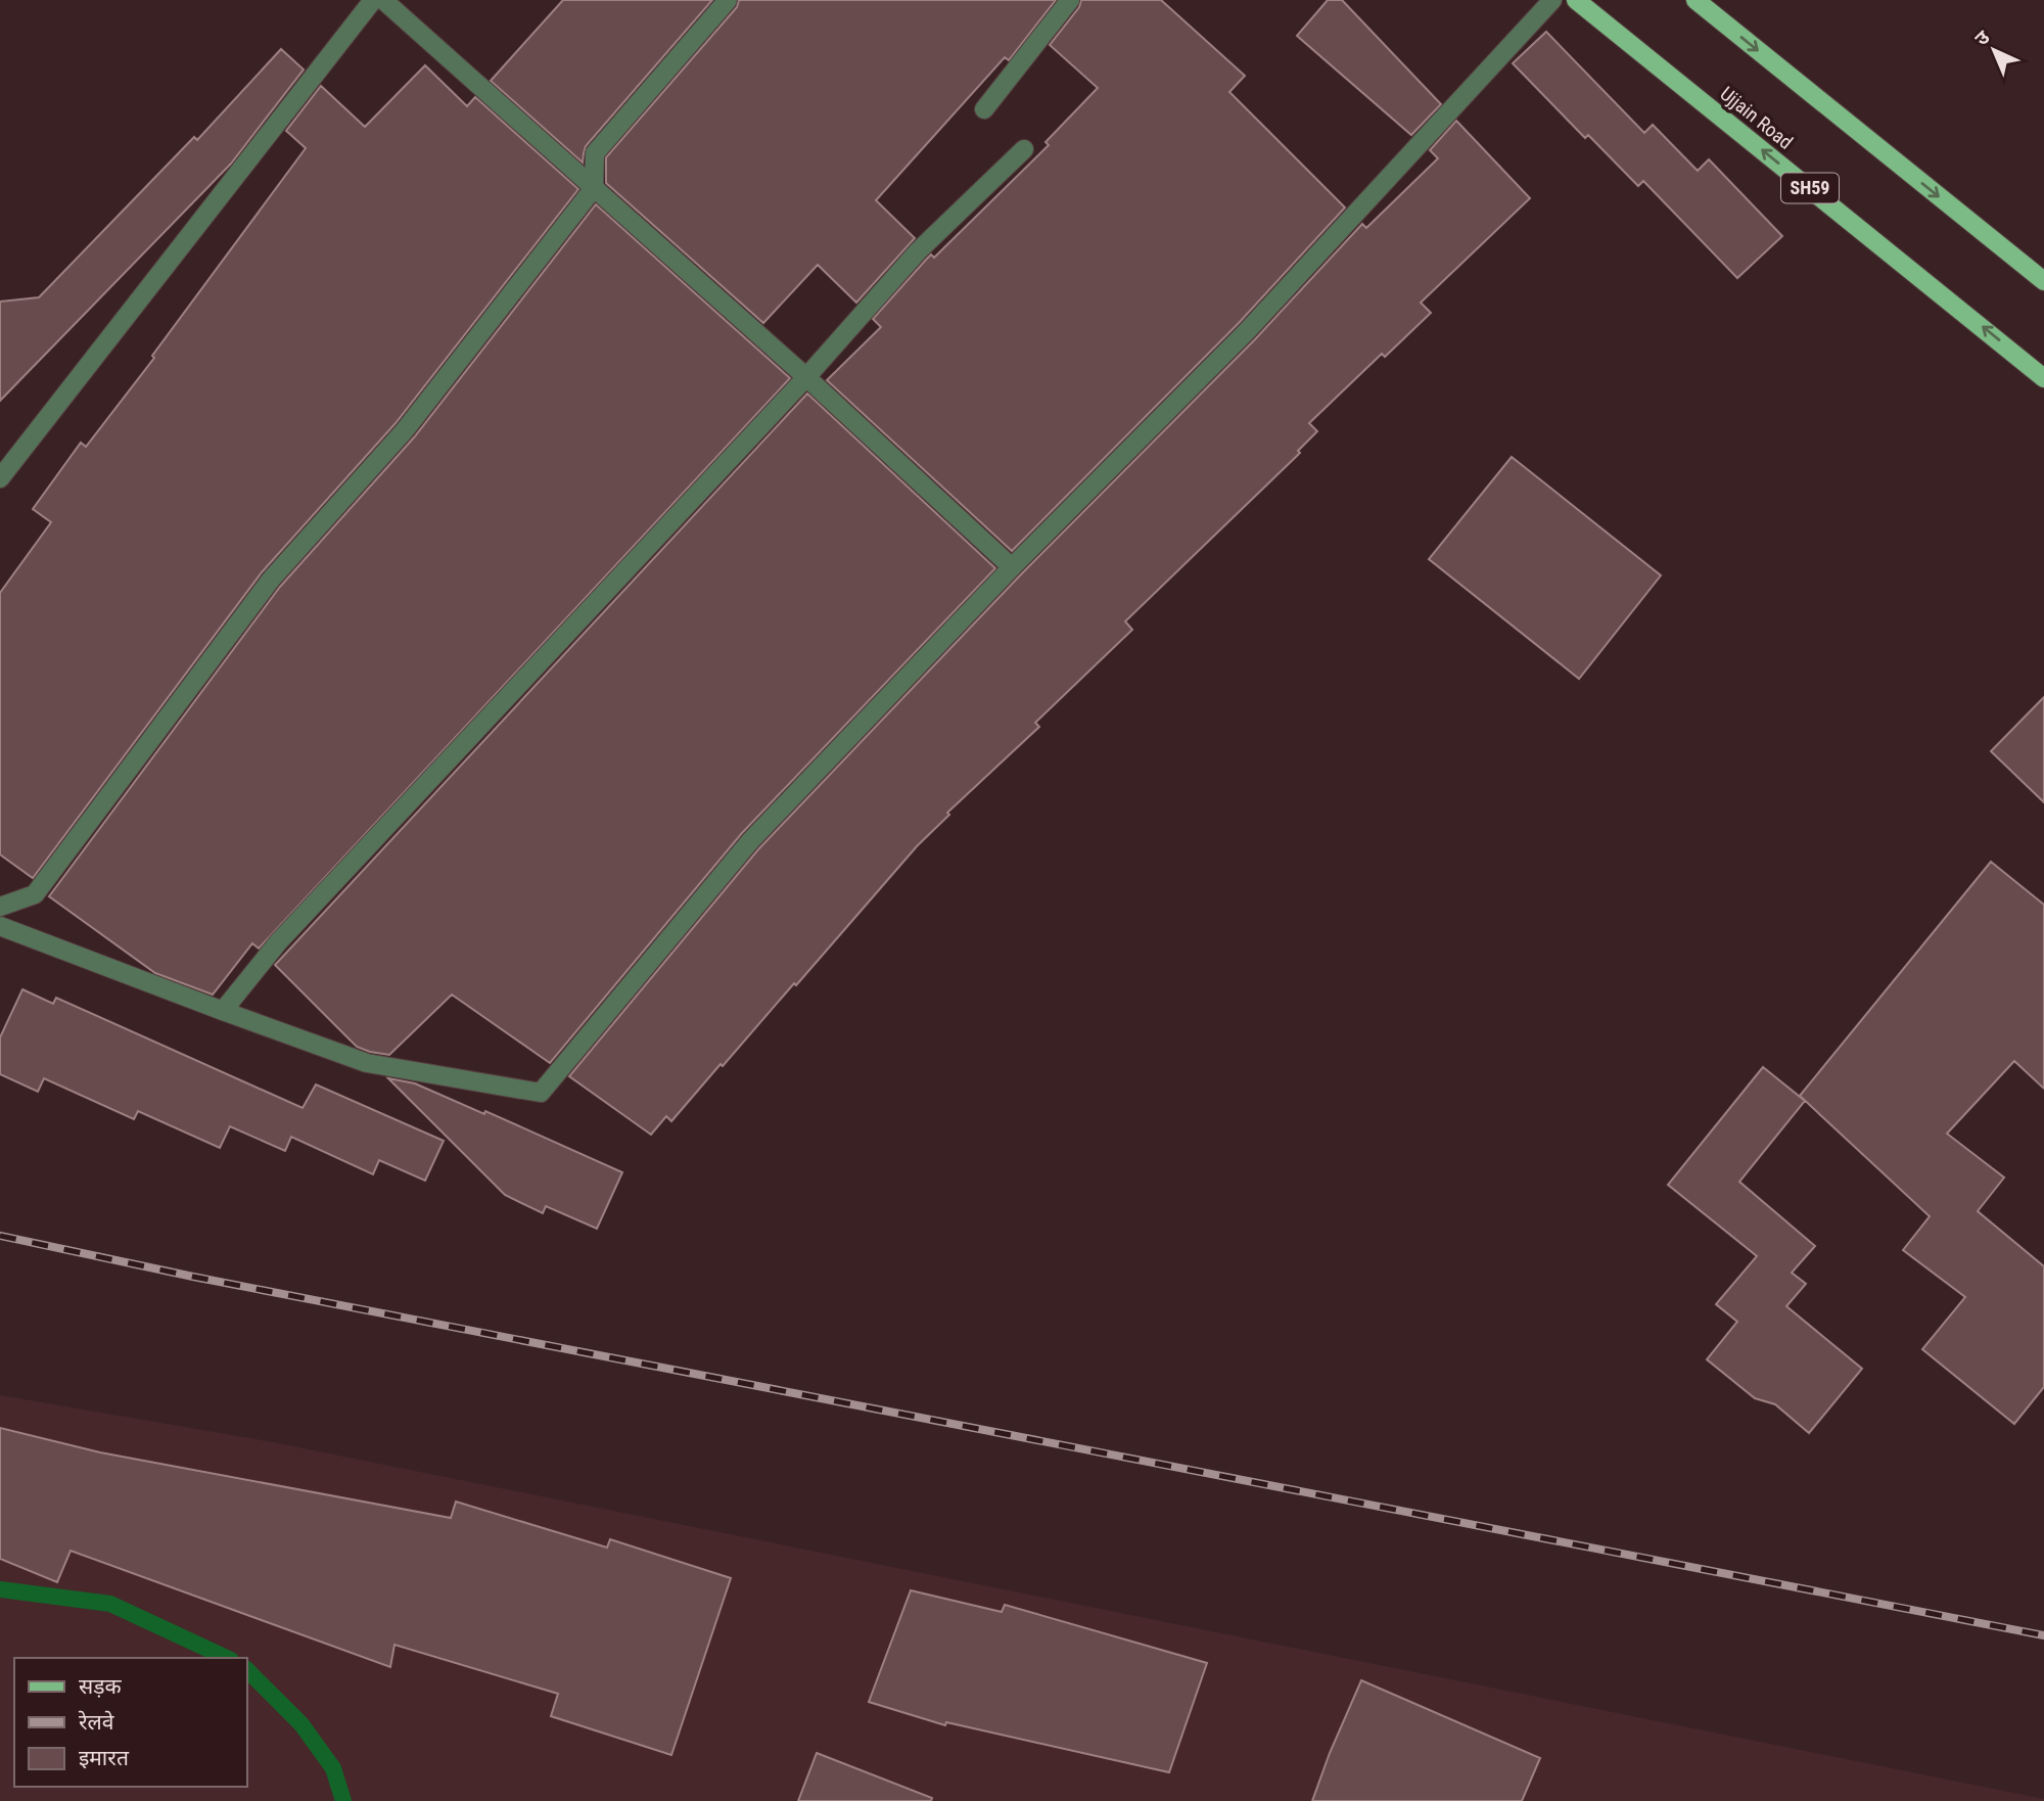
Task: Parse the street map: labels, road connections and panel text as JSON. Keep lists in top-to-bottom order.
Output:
{
  "streets": {
    "main road": ["Ujjain Road", "SH59"]
  },
  "legend": ["सड़क", "रेलवे", "इमारत"],
  "north": "top left"
}
